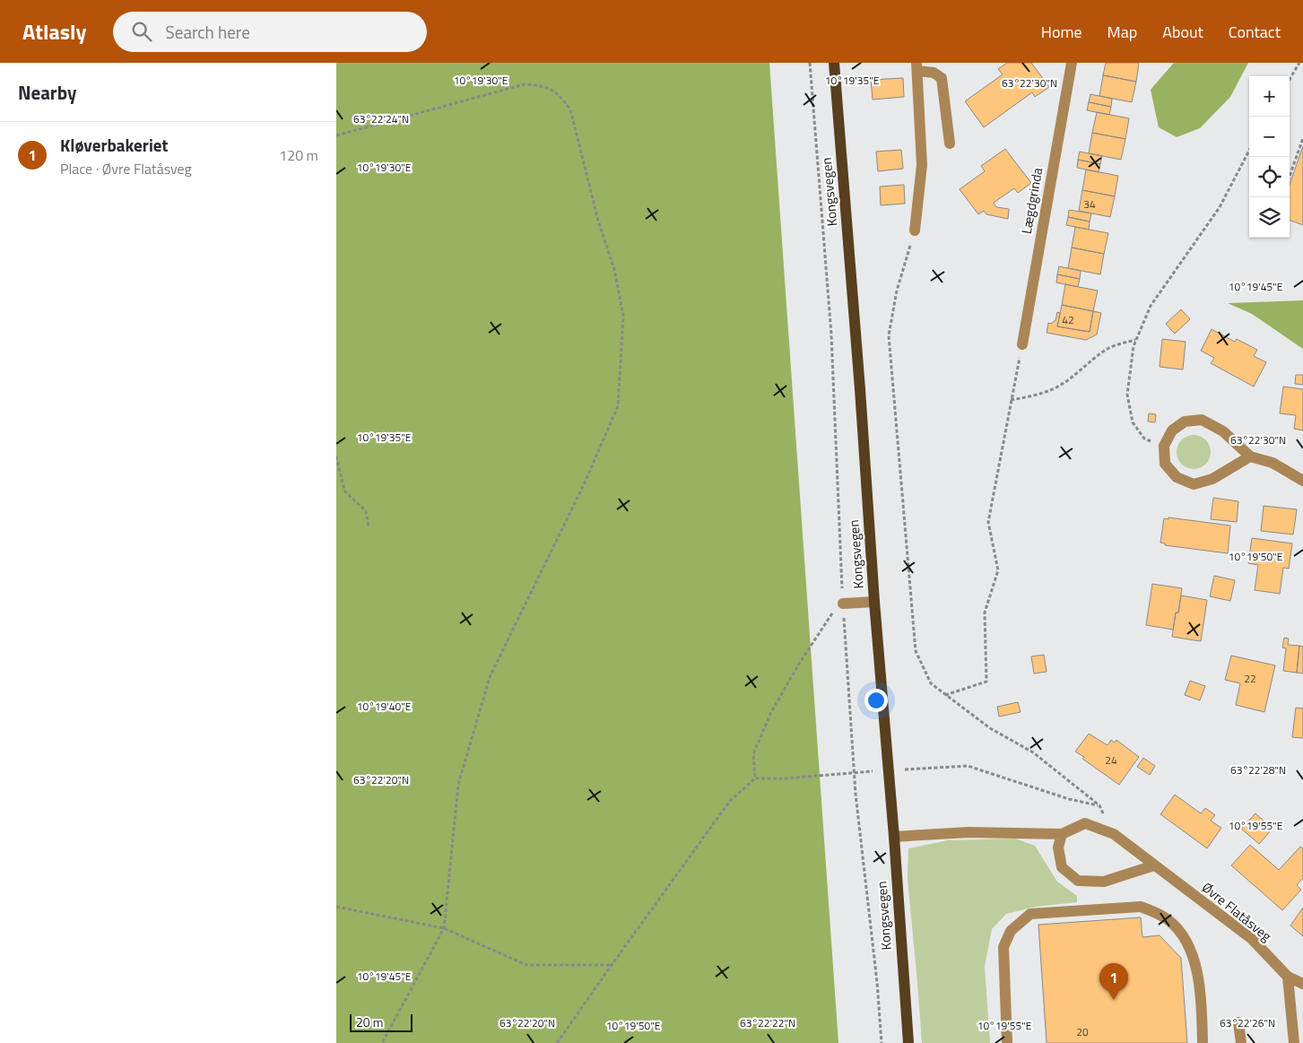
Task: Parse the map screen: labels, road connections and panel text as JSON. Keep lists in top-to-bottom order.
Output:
{
  "streets": {
    "main road": ["Kongsvegen"],
    "street": ["Lægdgrinda", "Øvre Flatåsveg"]
  },
  "crossings": [
    ["Kongsvegen", "Øvre Flatåsveg"]
  ],
  "house_numbers": [
    "34",
    "42",
    "22",
    "24",
    "20"
  ],
  "scale_bar": "20 m",
  "page": {
    "header": "Atlasly",
    "search": "Search here",
    "nav": [
      "Home",
      "Map",
      "About",
      "Contact"
    ],
    "heading": "Nearby",
    "map_buttons": ["+", "−"],
    "list": [
      {
        "mark": "1",
        "name": "Kløverbakeriet",
        "note": "Place · Øvre Flatåsveg",
        "value": "120 m"
      }
    ],
    "pins": "1",
    "scale": "20 m"
  },
  "coordinates": [
    "10°19'30\"E",
    "10°19'35\"E",
    "63°22'30\"N",
    "63°22'24\"N",
    "10°19'45\"E",
    "10°19'50\"E",
    "10°19'40\"E",
    "63°22'28\"N",
    "63°22'20\"N",
    "10°19'55\"E",
    "63°22'22\"N",
    "63°22'26\"N"
  ]
}
